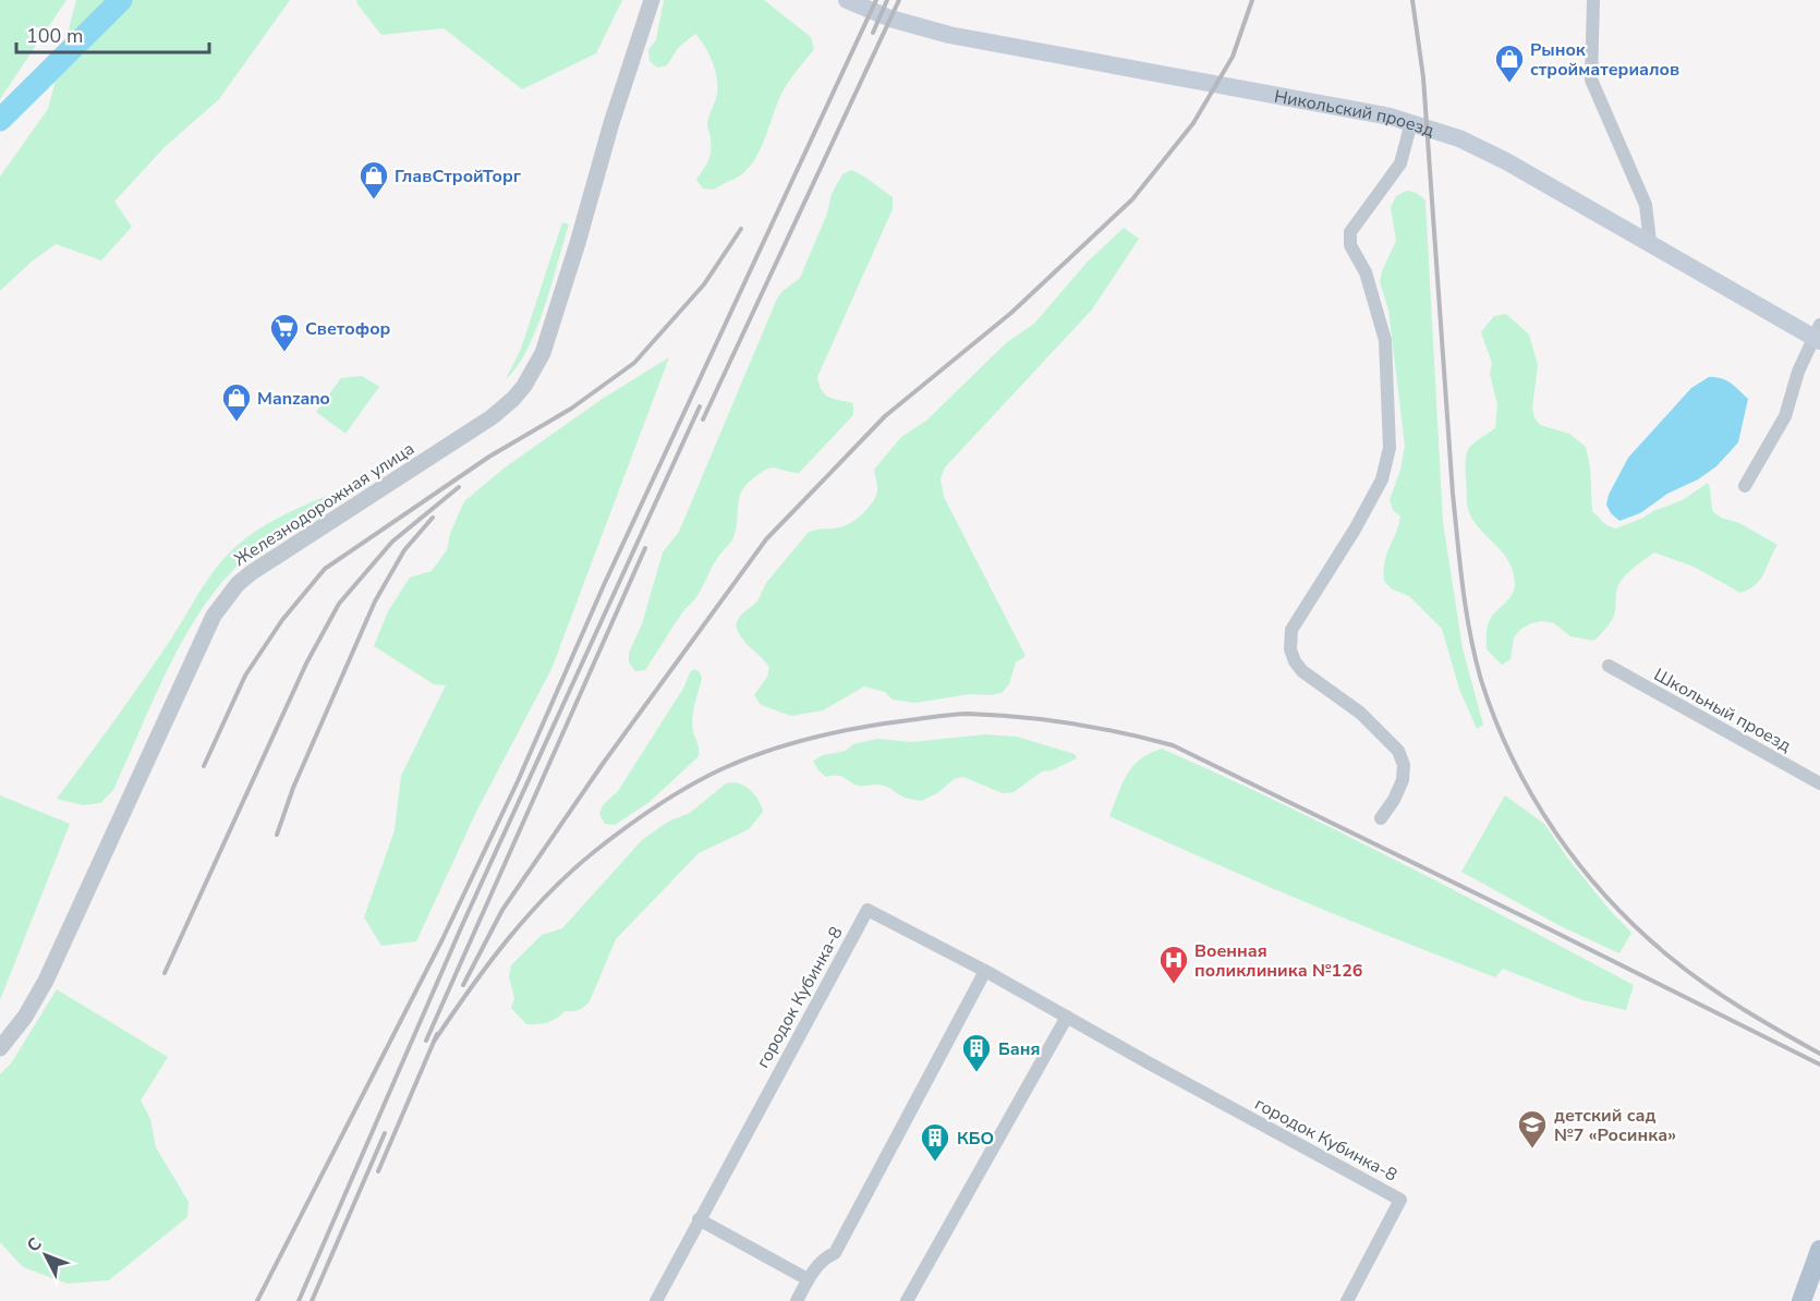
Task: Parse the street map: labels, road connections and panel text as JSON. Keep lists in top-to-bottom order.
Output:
{
  "streets": {
    "main road": ["Никольский проезд"],
    "street": ["Железнодорожная улица", "Школьный проезд", "городок Кубинка-8"]
  },
  "places": {
    "shop": ["Рынок стройматериалов", "ГлавСтройТорг", "Manzano"],
    "supermarket": ["Светофор"],
    "hospital": ["Военная поликлиника №126"],
    "building": ["Баня", "КБО"],
    "school or university": ["детский сад №7 «Росинка»"]
  },
  "scale_bar": "100 m",
  "north": "top left"
}
